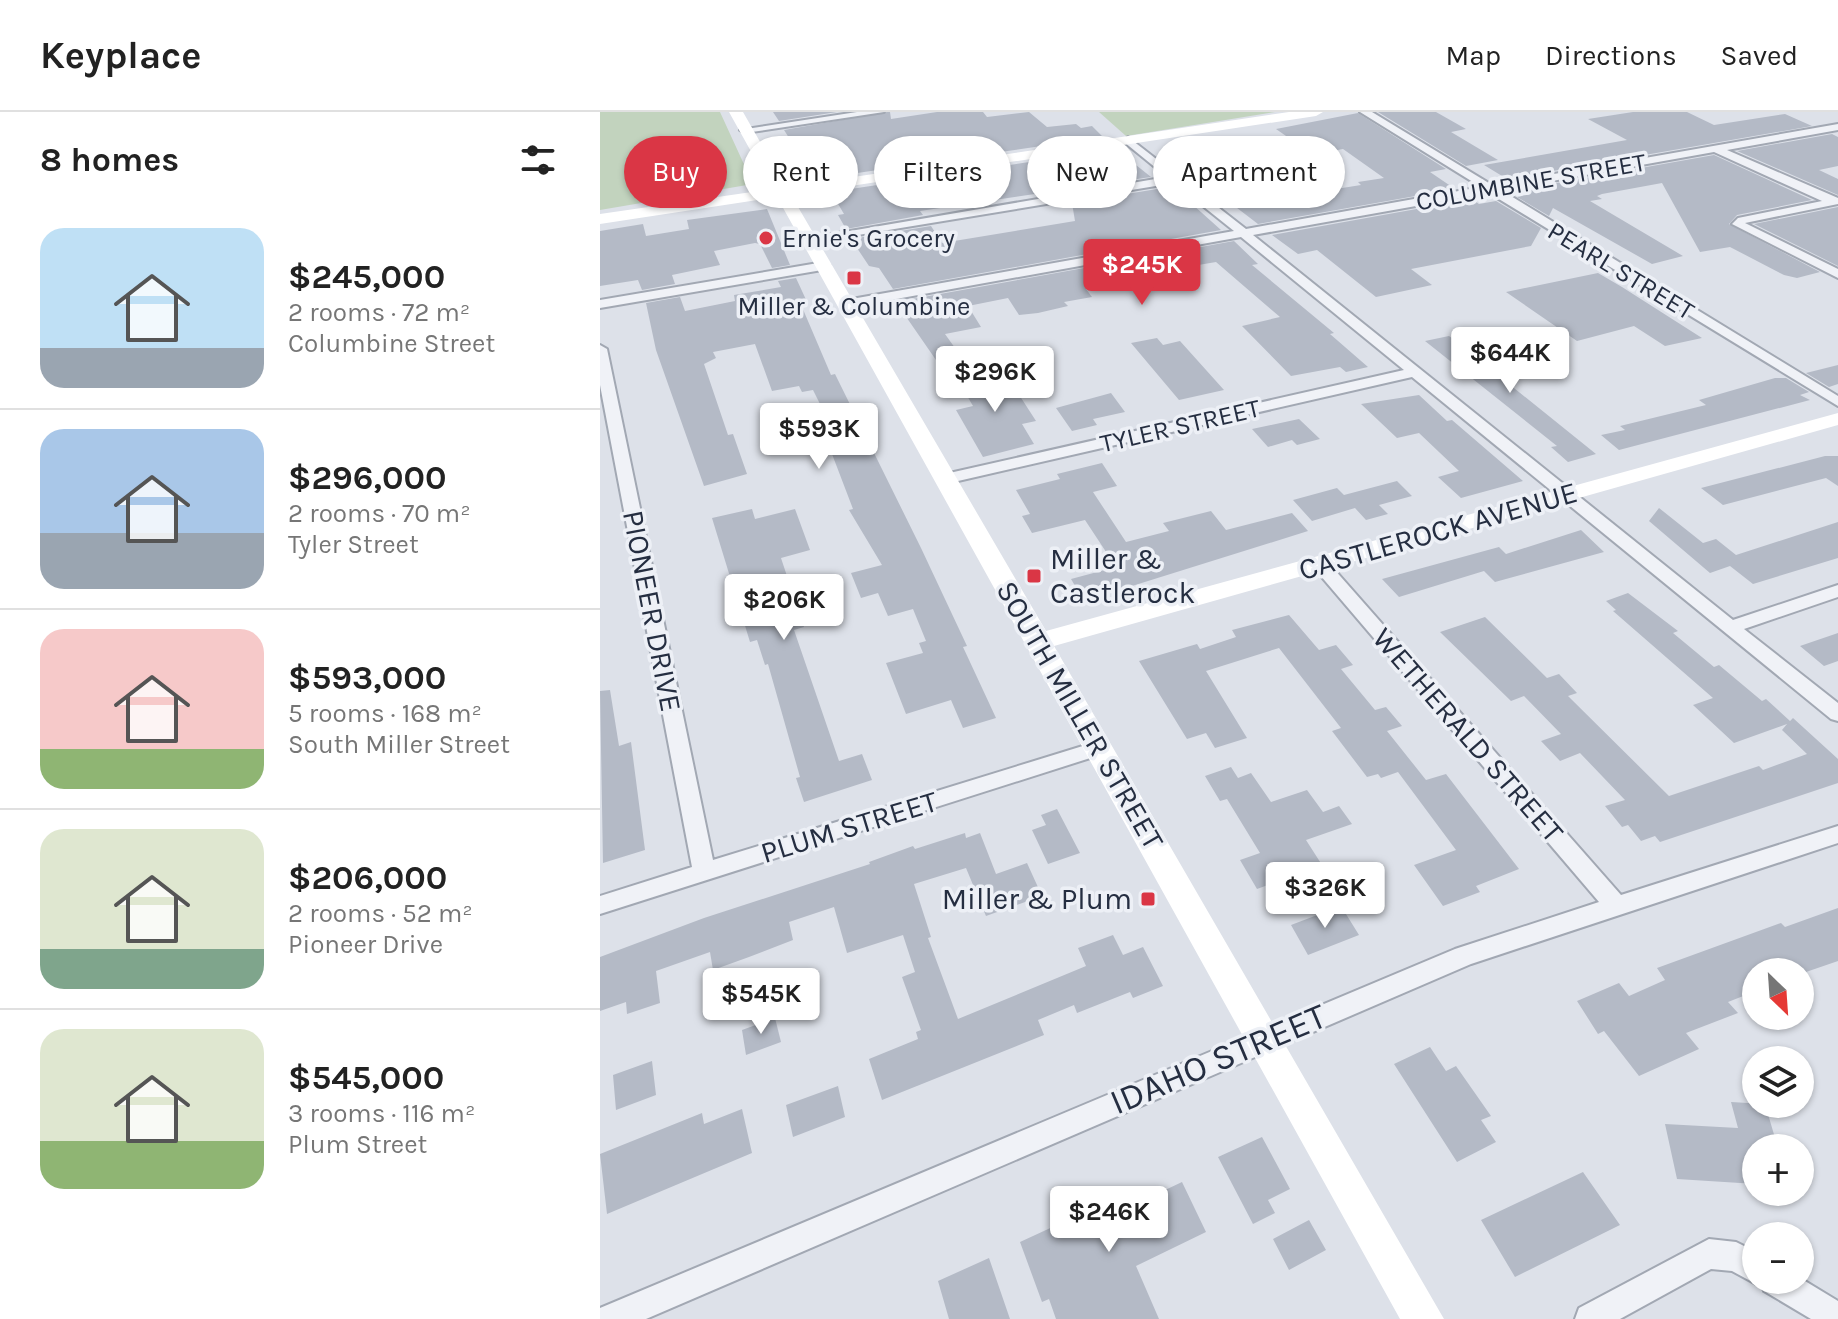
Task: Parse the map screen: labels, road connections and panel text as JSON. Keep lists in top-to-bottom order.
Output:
{
  "streets": {
    "main road": ["CASTLEROCK AVENUE", "SOUTH MILLER STREET"],
    "street": [
      "COLUMBINE STREET",
      "PEARL STREET",
      "TYLER STREET",
      "PIONEER DRIVE",
      "WETHERALD STREET",
      "PLUM STREET",
      "IDAHO STREET"
    ]
  },
  "crossings": [
    ["COLUMBINE STREET", "PEARL STREET"],
    ["COLUMBINE STREET", "SOUTH MILLER STREET"],
    ["TYLER STREET", "SOUTH MILLER STREET"],
    ["CASTLEROCK AVENUE", "SOUTH MILLER STREET"],
    ["CASTLEROCK AVENUE", "WETHERALD STREET"],
    ["PIONEER DRIVE", "PLUM STREET"],
    ["SOUTH MILLER STREET", "PLUM STREET"],
    ["SOUTH MILLER STREET", "IDAHO STREET"],
    ["WETHERALD STREET", "IDAHO STREET"]
  ],
  "places": {
    "other": ["Ernie's Grocery"],
    "transit": ["Miller & Columbine", "Miller & Castlerock", "Miller & Plum"]
  },
  "north": "bottom right",
  "page": {
    "header": "Keyplace",
    "nav": ["Map", "Directions", "Saved"],
    "heading": "8 homes",
    "chip": [
      "Buy",
      "Rent",
      "Filters",
      "New",
      "Apartment"
    ],
    "list": [
      {
        "name": "$245,000",
        "note": "2 rooms · 72 m² · Columbine Street"
      },
      {
        "name": "$296,000",
        "note": "2 rooms · 70 m² · Tyler Street"
      },
      {
        "name": "$593,000",
        "note": "5 rooms · 168 m² · South Miller Street"
      },
      {
        "name": "$206,000",
        "note": "2 rooms · 52 m² · Pioneer Drive"
      },
      {
        "name": "$545,000",
        "note": "3 rooms · 116 m² · Plum Street"
      }
    ],
    "price": [
      "$245K",
      "$644K",
      "$296K",
      "$593K",
      "$206K",
      "$326K",
      "$545K",
      "$246K"
    ],
    "map_buttons": ["+", "−"]
  }
}
